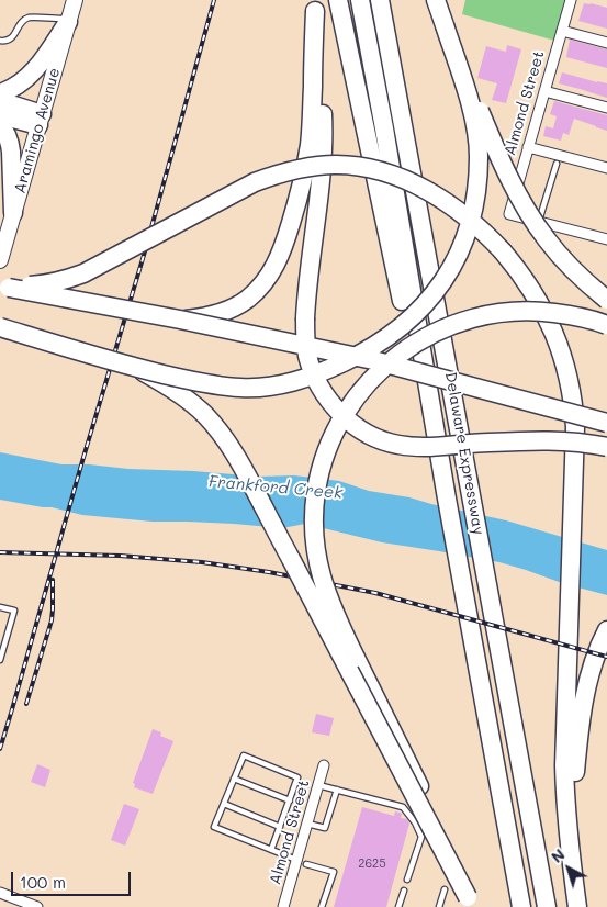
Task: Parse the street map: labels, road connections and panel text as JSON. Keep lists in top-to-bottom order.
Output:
{
  "streets": {
    "highway": ["Delaware Expressway"],
    "main road": ["Aramingo Avenue"],
    "street": ["Almond Street"]
  },
  "water": ["Frankford Creek"],
  "house_numbers": ["2625"],
  "scale_bar": "100 m",
  "north": "top left"
}
